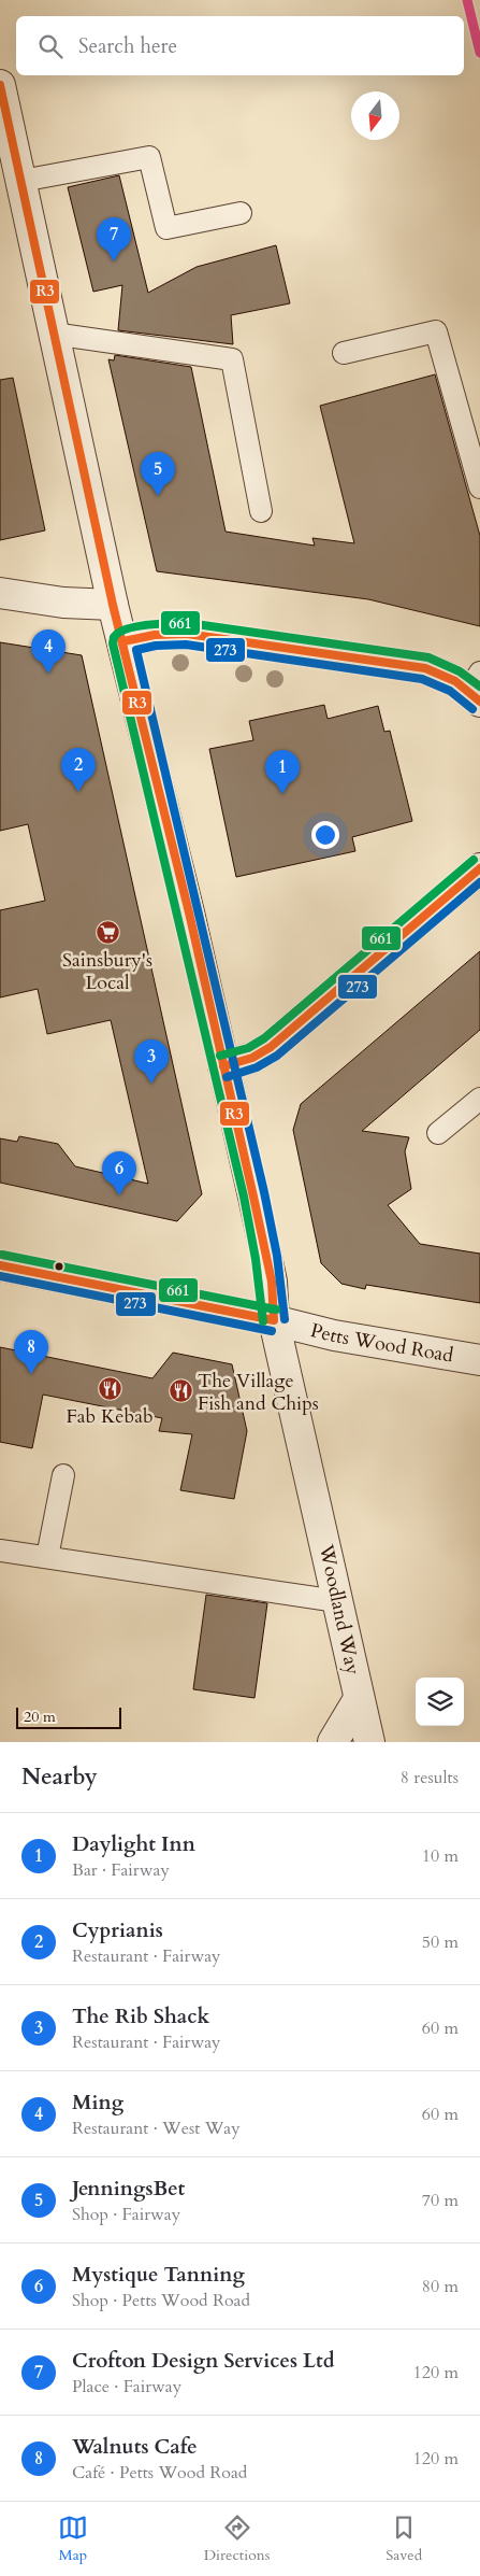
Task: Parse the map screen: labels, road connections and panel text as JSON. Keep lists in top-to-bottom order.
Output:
{
  "streets": {
    "street": ["Petts Wood Road", "Woodland Way"]
  },
  "crossings": [
    ["Petts Wood Road", "Woodland Way"]
  ],
  "places": {
    "supermarket": ["Sainsbury's Local"],
    "restaurant": ["Fab Kebab", "The Village Fish and Chips"]
  },
  "lines": ["transit line R3", "transit line 661", "transit line 273"],
  "scale_bar": "20 m",
  "north": "bottom",
  "page": {
    "search": "Search here",
    "pins": [
      "7",
      "5",
      "4",
      "2",
      "1",
      "3",
      "6",
      "8"
    ],
    "scale": "20 m",
    "heading": ["Nearby", "8 results"],
    "list": [
      {
        "mark": "1",
        "name": "Daylight Inn",
        "note": "Bar · Fairway",
        "value": "10 m"
      },
      {
        "mark": "2",
        "name": "Cyprianis",
        "note": "Restaurant · Fairway",
        "value": "50 m"
      },
      {
        "mark": "3",
        "name": "The Rib Shack",
        "note": "Restaurant · Fairway",
        "value": "60 m"
      },
      {
        "mark": "4",
        "name": "Ming",
        "note": "Restaurant · West Way",
        "value": "60 m"
      },
      {
        "mark": "5",
        "name": "JenningsBet",
        "note": "Shop · Fairway",
        "value": "70 m"
      },
      {
        "mark": "6",
        "name": "Mystique Tanning",
        "note": "Shop · Petts Wood Road",
        "value": "80 m"
      },
      {
        "mark": "7",
        "name": "Crofton Design Services Ltd",
        "note": "Place · Fairway",
        "value": "120 m"
      },
      {
        "mark": "8",
        "name": "Walnuts Cafe",
        "note": "Café · Petts Wood Road",
        "value": "120 m"
      }
    ],
    "nav": ["Map", "Directions", "Saved"]
  }
}
